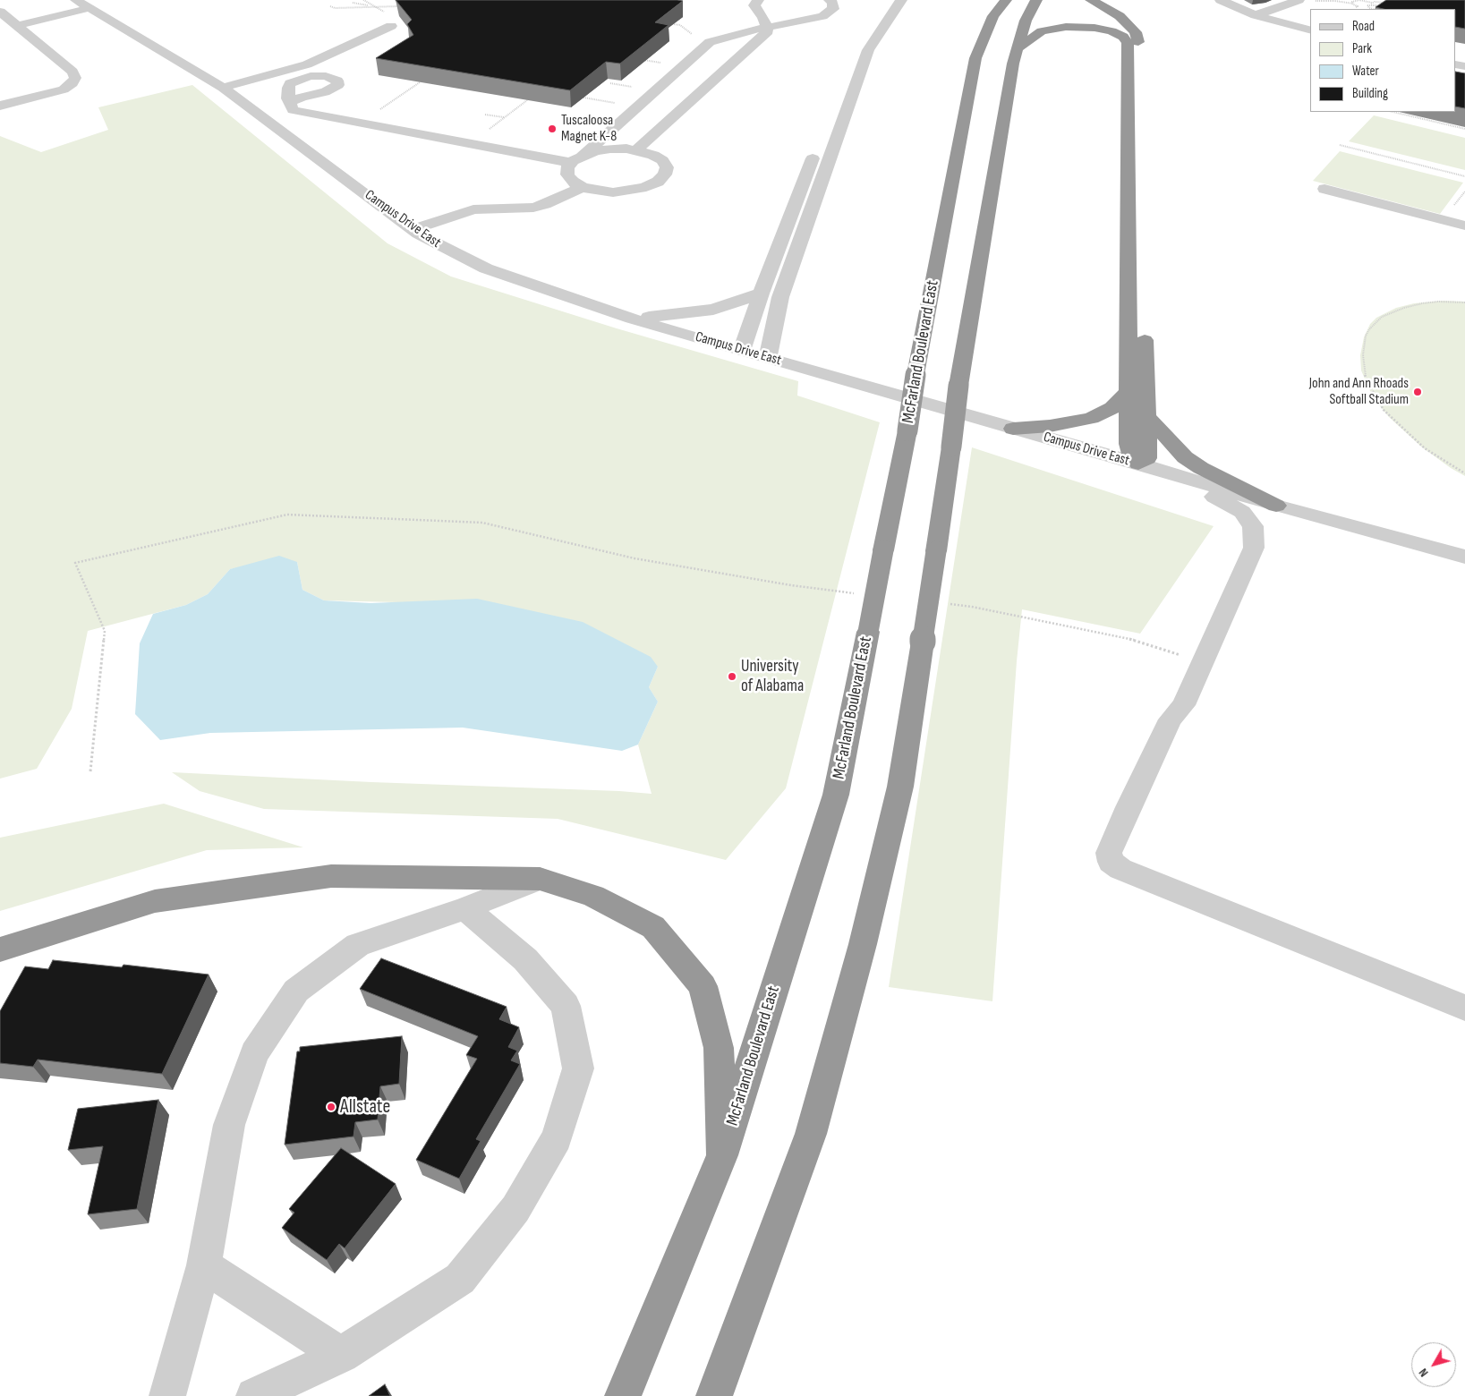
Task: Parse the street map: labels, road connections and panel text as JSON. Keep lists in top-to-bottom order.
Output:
{
  "streets": {
    "highway": ["McFarland Boulevard East"],
    "street": ["Campus Drive East"]
  },
  "places": [
    "Tuscaloosa Magnet K-8",
    "John and Ann Rhoads Softball Stadium",
    "University of Alabama",
    "Allstate"
  ],
  "legend": [
    "Road",
    "Park",
    "Water",
    "Building"
  ],
  "north": "bottom left"
}
